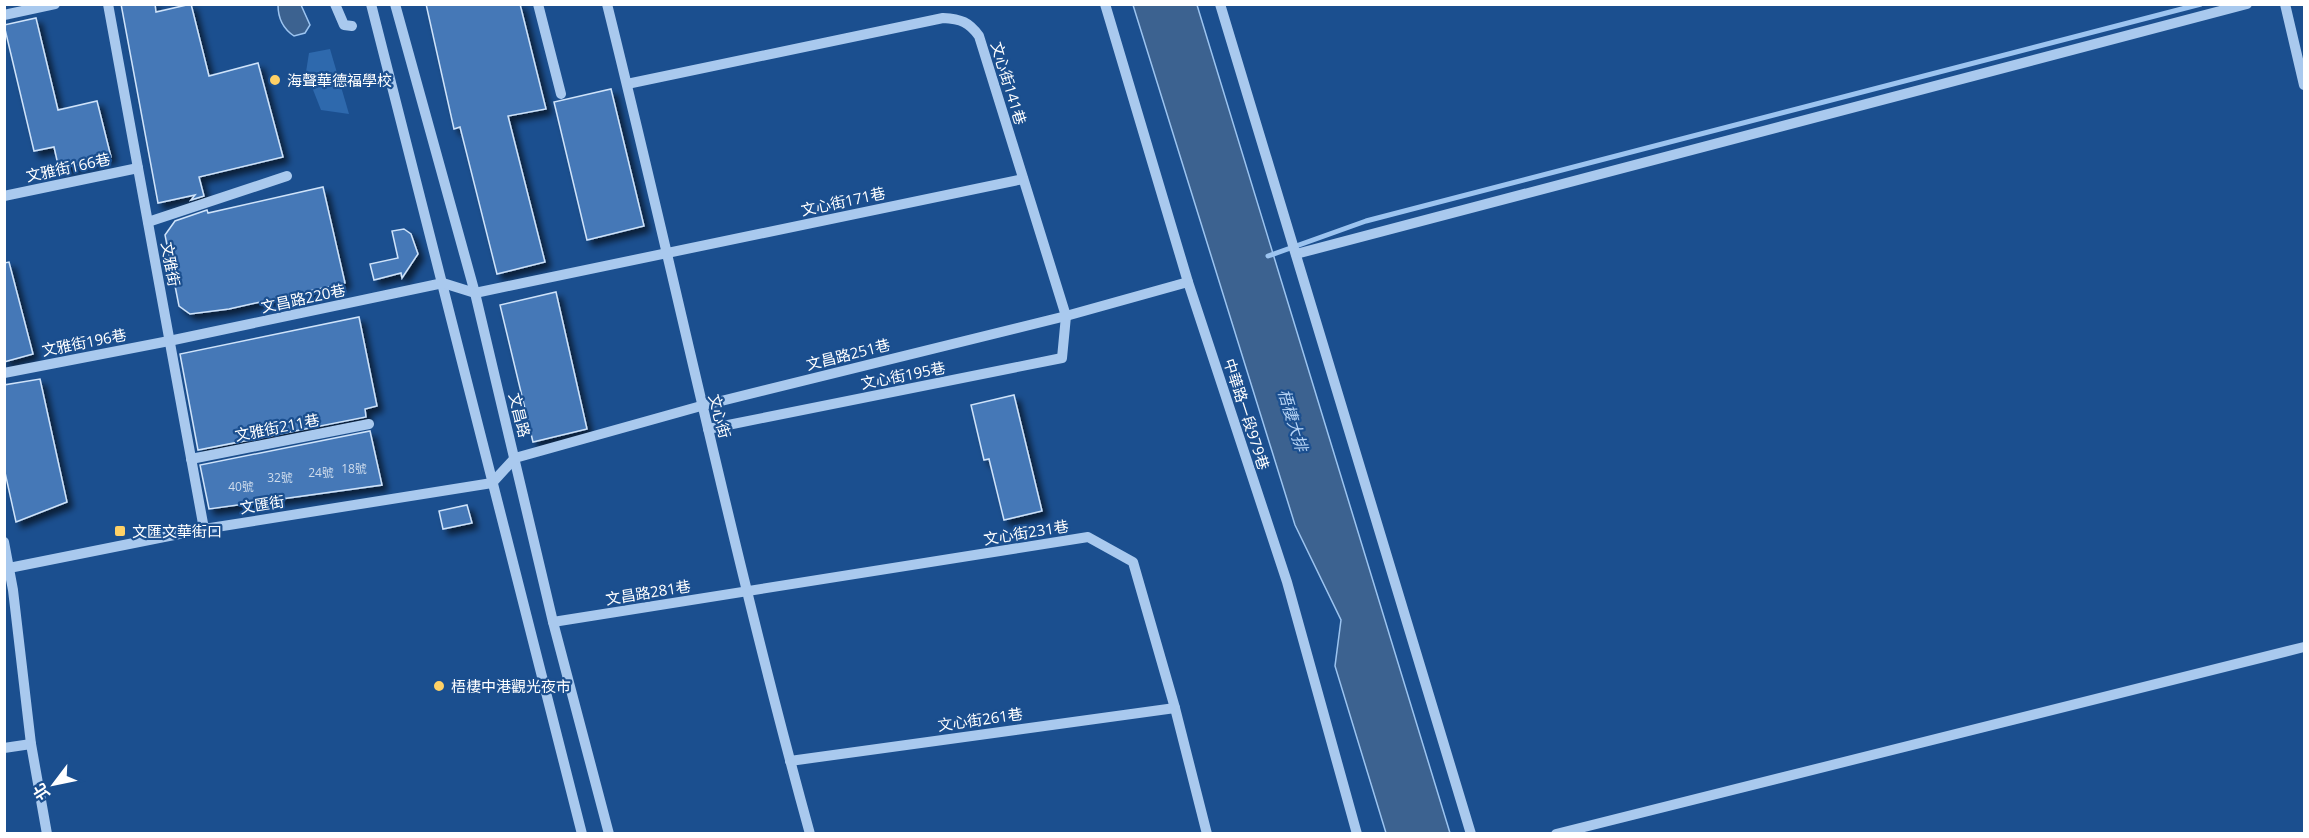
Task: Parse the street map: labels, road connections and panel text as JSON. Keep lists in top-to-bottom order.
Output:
{
  "streets": {
    "street": [
      "文心街141巷",
      "文雅街166巷",
      "文心街171巷",
      "文雅街",
      "文昌路220巷",
      "文雅街196巷",
      "文昌路251巷",
      "文心街195巷",
      "中華路一段979巷",
      "文昌路",
      "文心街",
      "文雅街211巷",
      "文匯街",
      "文心街231巷",
      "文昌路281巷",
      "文心街261巷"
    ]
  },
  "crossings": [
    ["文心街141巷", "文心街171巷"],
    ["文心街141巷", "文昌路251巷"],
    ["文心街141巷", "文心街195巷"],
    ["文心街141巷", "文心街"],
    ["文雅街166巷", "文雅街"],
    ["文心街171巷", "文昌路"],
    ["文心街171巷", "文心街"],
    ["文雅街", "文昌路220巷"],
    ["文雅街", "文雅街196巷"],
    ["文雅街", "文雅街211巷"],
    ["文雅街", "文匯街"],
    ["文昌路220巷", "文雅街196巷"],
    ["文昌路251巷", "文心街195巷"],
    ["文昌路251巷", "中華路一段979巷"],
    ["文昌路251巷", "文昌路"],
    ["文昌路251巷", "文心街"],
    ["文心街195巷", "文心街"],
    ["文昌路", "文昌路281巷"],
    ["文心街", "文心街231巷"],
    ["文心街", "文昌路281巷"],
    ["文心街", "文心街261巷"],
    ["文心街231巷", "文昌路281巷"],
    ["文心街231巷", "文心街261巷"]
  ],
  "water": ["梧棲大排"],
  "places": {
    "other": ["海聲華德福學校", "梧棲中港觀光夜市"],
    "transit": ["文匯文華街口"]
  },
  "house_numbers": [
    "18號",
    "24號",
    "32號",
    "40號"
  ],
  "north": "bottom left"
}
